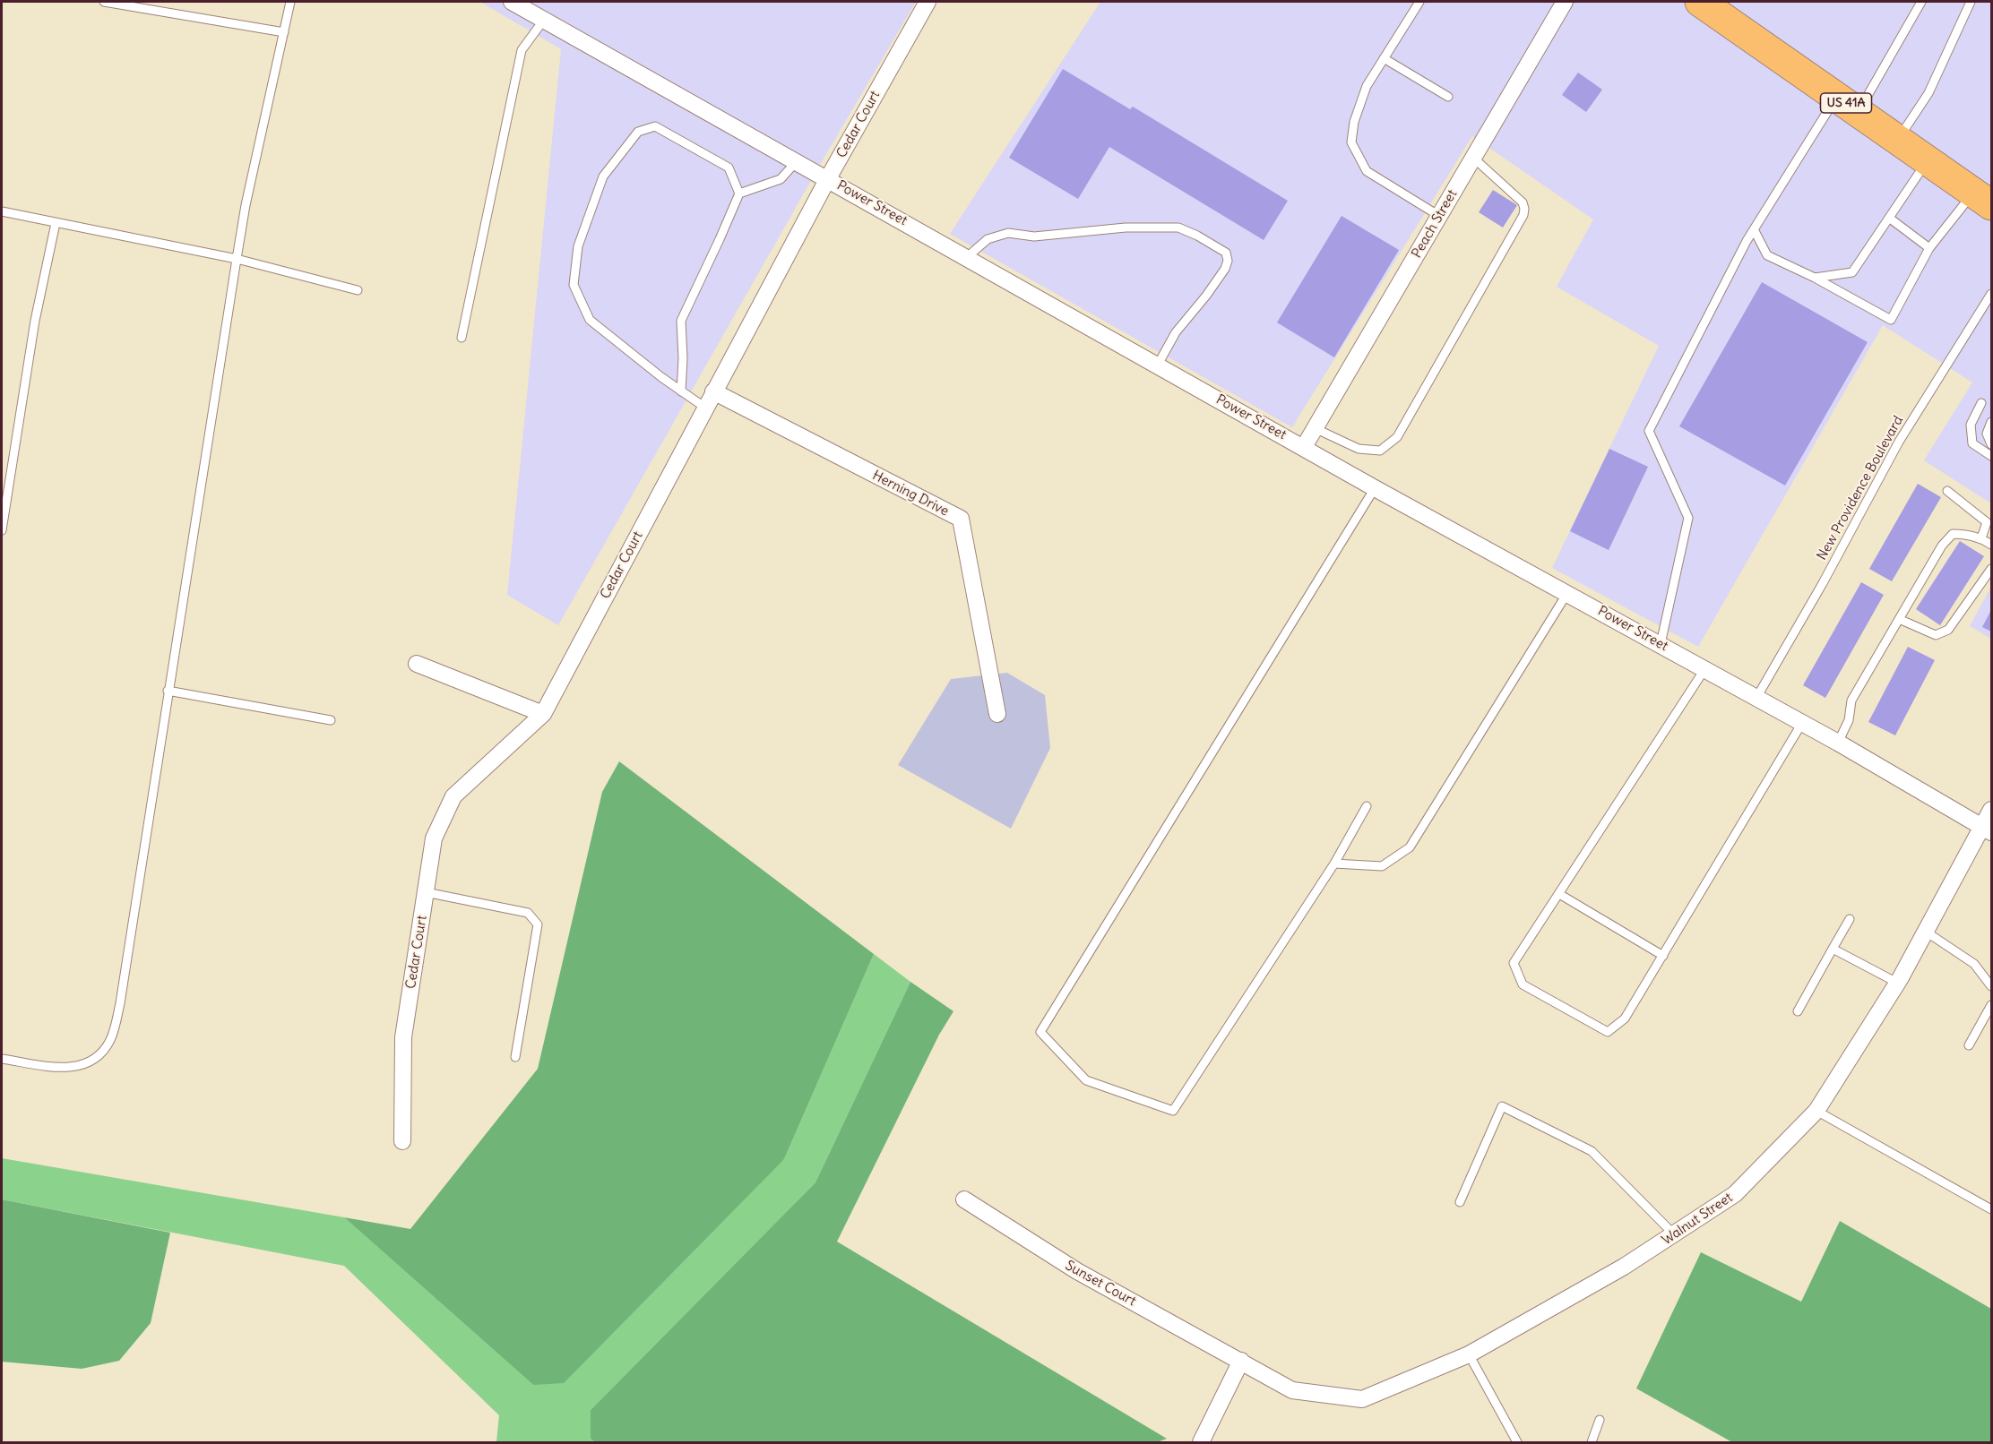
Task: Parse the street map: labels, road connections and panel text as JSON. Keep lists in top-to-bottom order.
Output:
{
  "streets": {
    "highway": ["US 41A"],
    "street": [
      "Cedar Court",
      "Power Street",
      "Peach Street",
      "Herning Drive",
      "Walnut Street",
      "Sunset Court"
    ],
    "lane": ["New Providence Boulevard"]
  },
  "crossings": [
    ["Cedar Court", "Power Street"],
    ["Cedar Court", "Herning Drive"],
    ["Power Street", "Peach Street"],
    ["Power Street", "New Providence Boulevard"],
    ["Power Street", "Walnut Street"],
    ["Walnut Street", "Sunset Court"]
  ]
}
